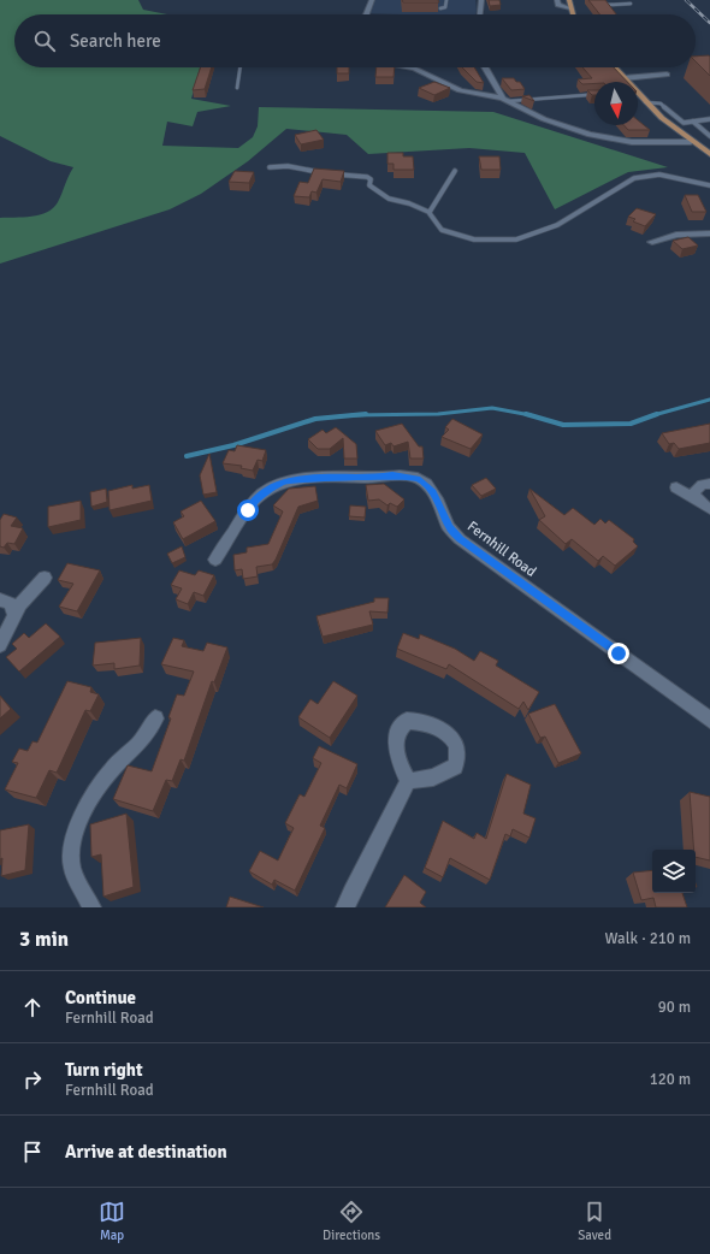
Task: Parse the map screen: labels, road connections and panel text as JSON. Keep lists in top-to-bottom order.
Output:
{
  "streets": {
    "street": ["Fernhill Road"]
  },
  "north": "bottom",
  "page": {
    "search": "Search here",
    "heading": ["3 min", "Walk · 210 m"],
    "list": [
      ["Continue", "Fernhill Road", "90 m"],
      ["Turn right", "Fernhill Road", "120 m"],
      "Arrive at destination"
    ],
    "nav": ["Map", "Directions", "Saved"]
  }
}
